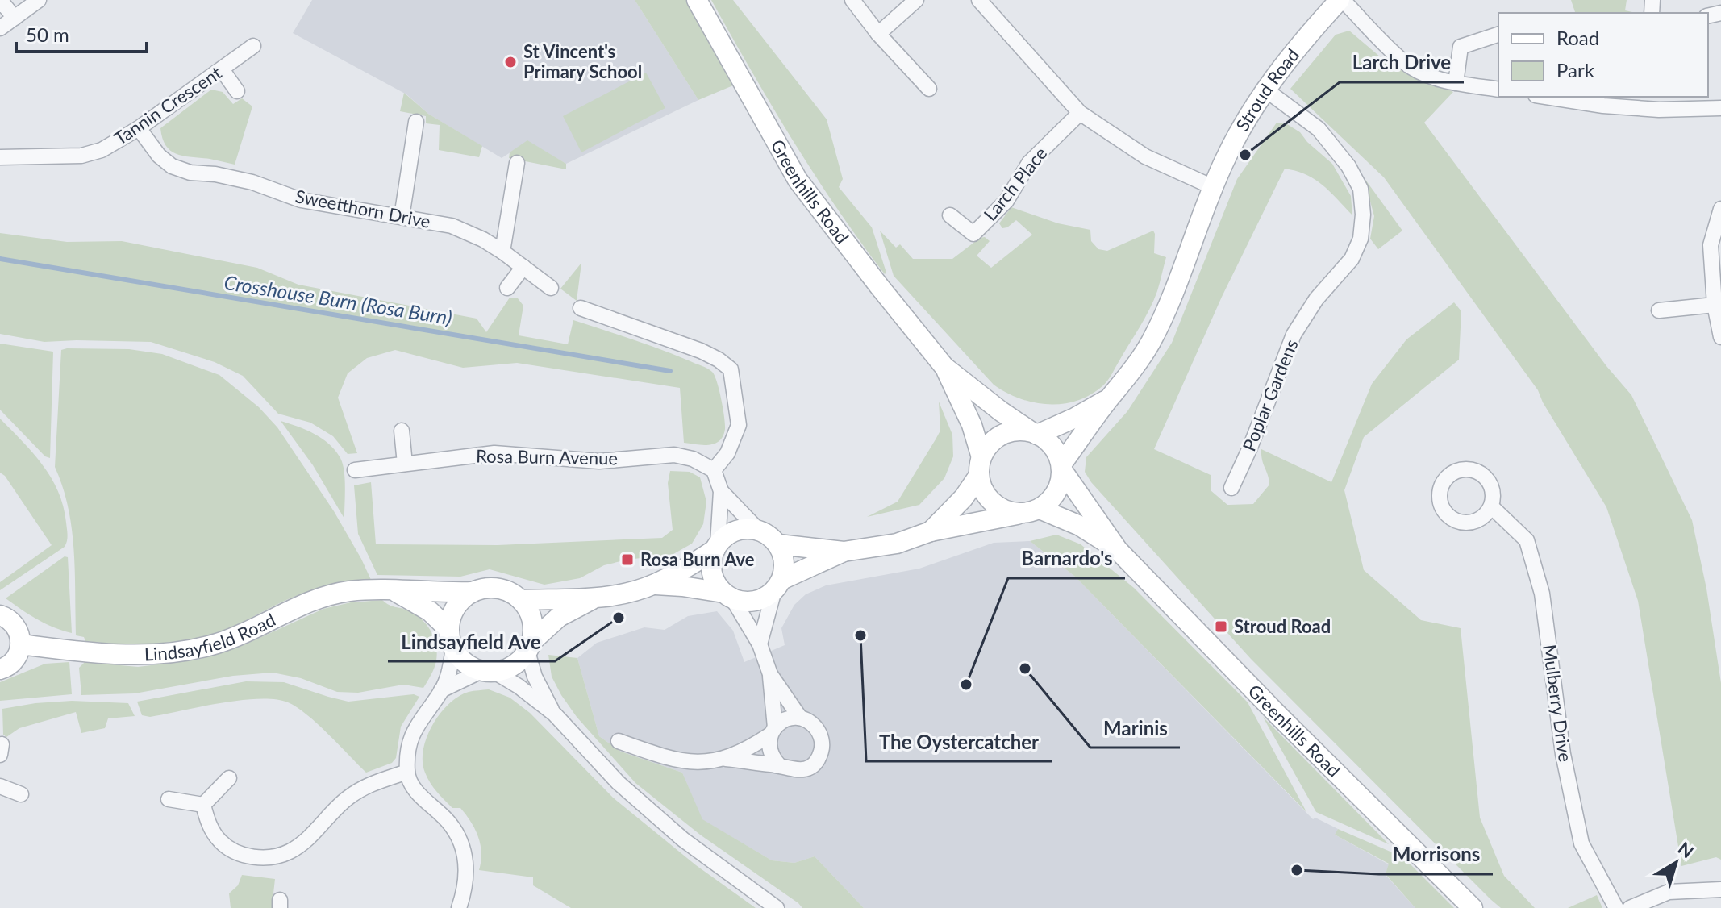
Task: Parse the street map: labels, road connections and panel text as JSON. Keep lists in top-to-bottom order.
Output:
{
  "streets": {
    "street": [
      "Stroud Road",
      "Tannin Crescent",
      "Larch Place",
      "Greenhills Road",
      "Sweetthorn Drive",
      "Poplar Gardens",
      "Rosa Burn Avenue",
      "Lindsayfield Road",
      "Mulberry Drive"
    ]
  },
  "crossings": [
    ["Stroud Road", "Greenhills Road"],
    ["Stroud Road", "Poplar Gardens"],
    ["Tannin Crescent", "Sweetthorn Drive"]
  ],
  "water": ["Crosshouse Burn (Rosa Burn)"],
  "places": {
    "other": [
      "St Vincent's Primary School",
      "Larch Drive",
      "Lindsayfield Ave",
      "The Oystercatcher",
      "Marinis",
      "Barnardo's",
      "Morrisons"
    ],
    "transit": ["Rosa Burn Ave", "Stroud Road"]
  },
  "legend": ["Road", "Park"],
  "scale_bar": "50 m",
  "north": "top right"
}
